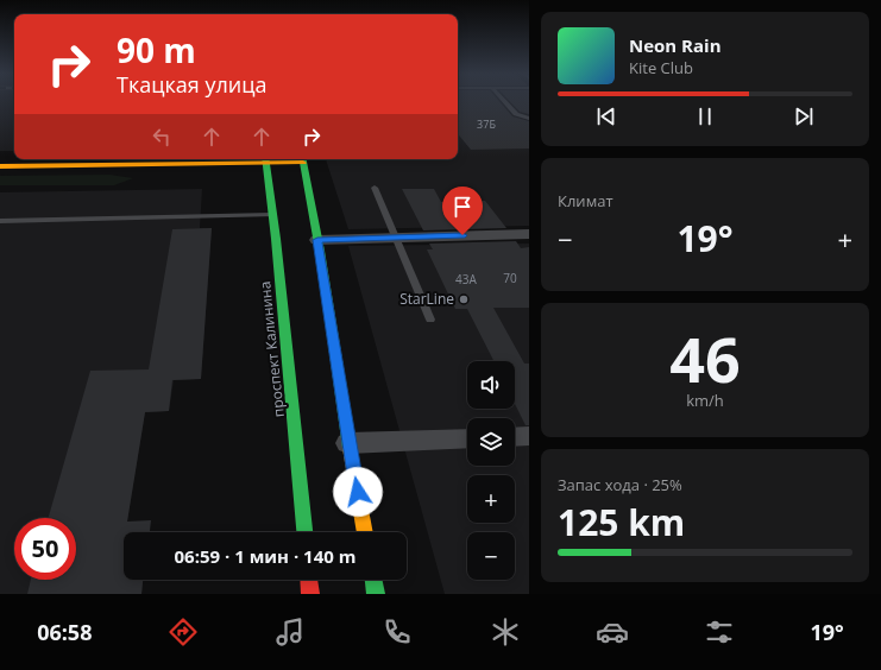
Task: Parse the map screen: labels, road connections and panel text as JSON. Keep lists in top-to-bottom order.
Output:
{
  "streets": {
    "main road": ["проспект Калинина"]
  },
  "places": ["StarLine"],
  "house_numbers": ["37Б", "70", "43А"],
  "page": {
    "turn": ["90 m", "Ткацкая улица"],
    "song": ["Neon Rain", "Kite Club"],
    "tile": [
      "Климат",
      ["46", "km/h"],
      ["Запас хода · 25%", "125 km"]
    ],
    "heat": ["−", "19°", "+"],
    "map_buttons": ["+", "−"],
    "limit": "50",
    "trip": "06:59 · 1 мин · 140 m",
    "tabs": ["06:58", "19°"]
  }
}
